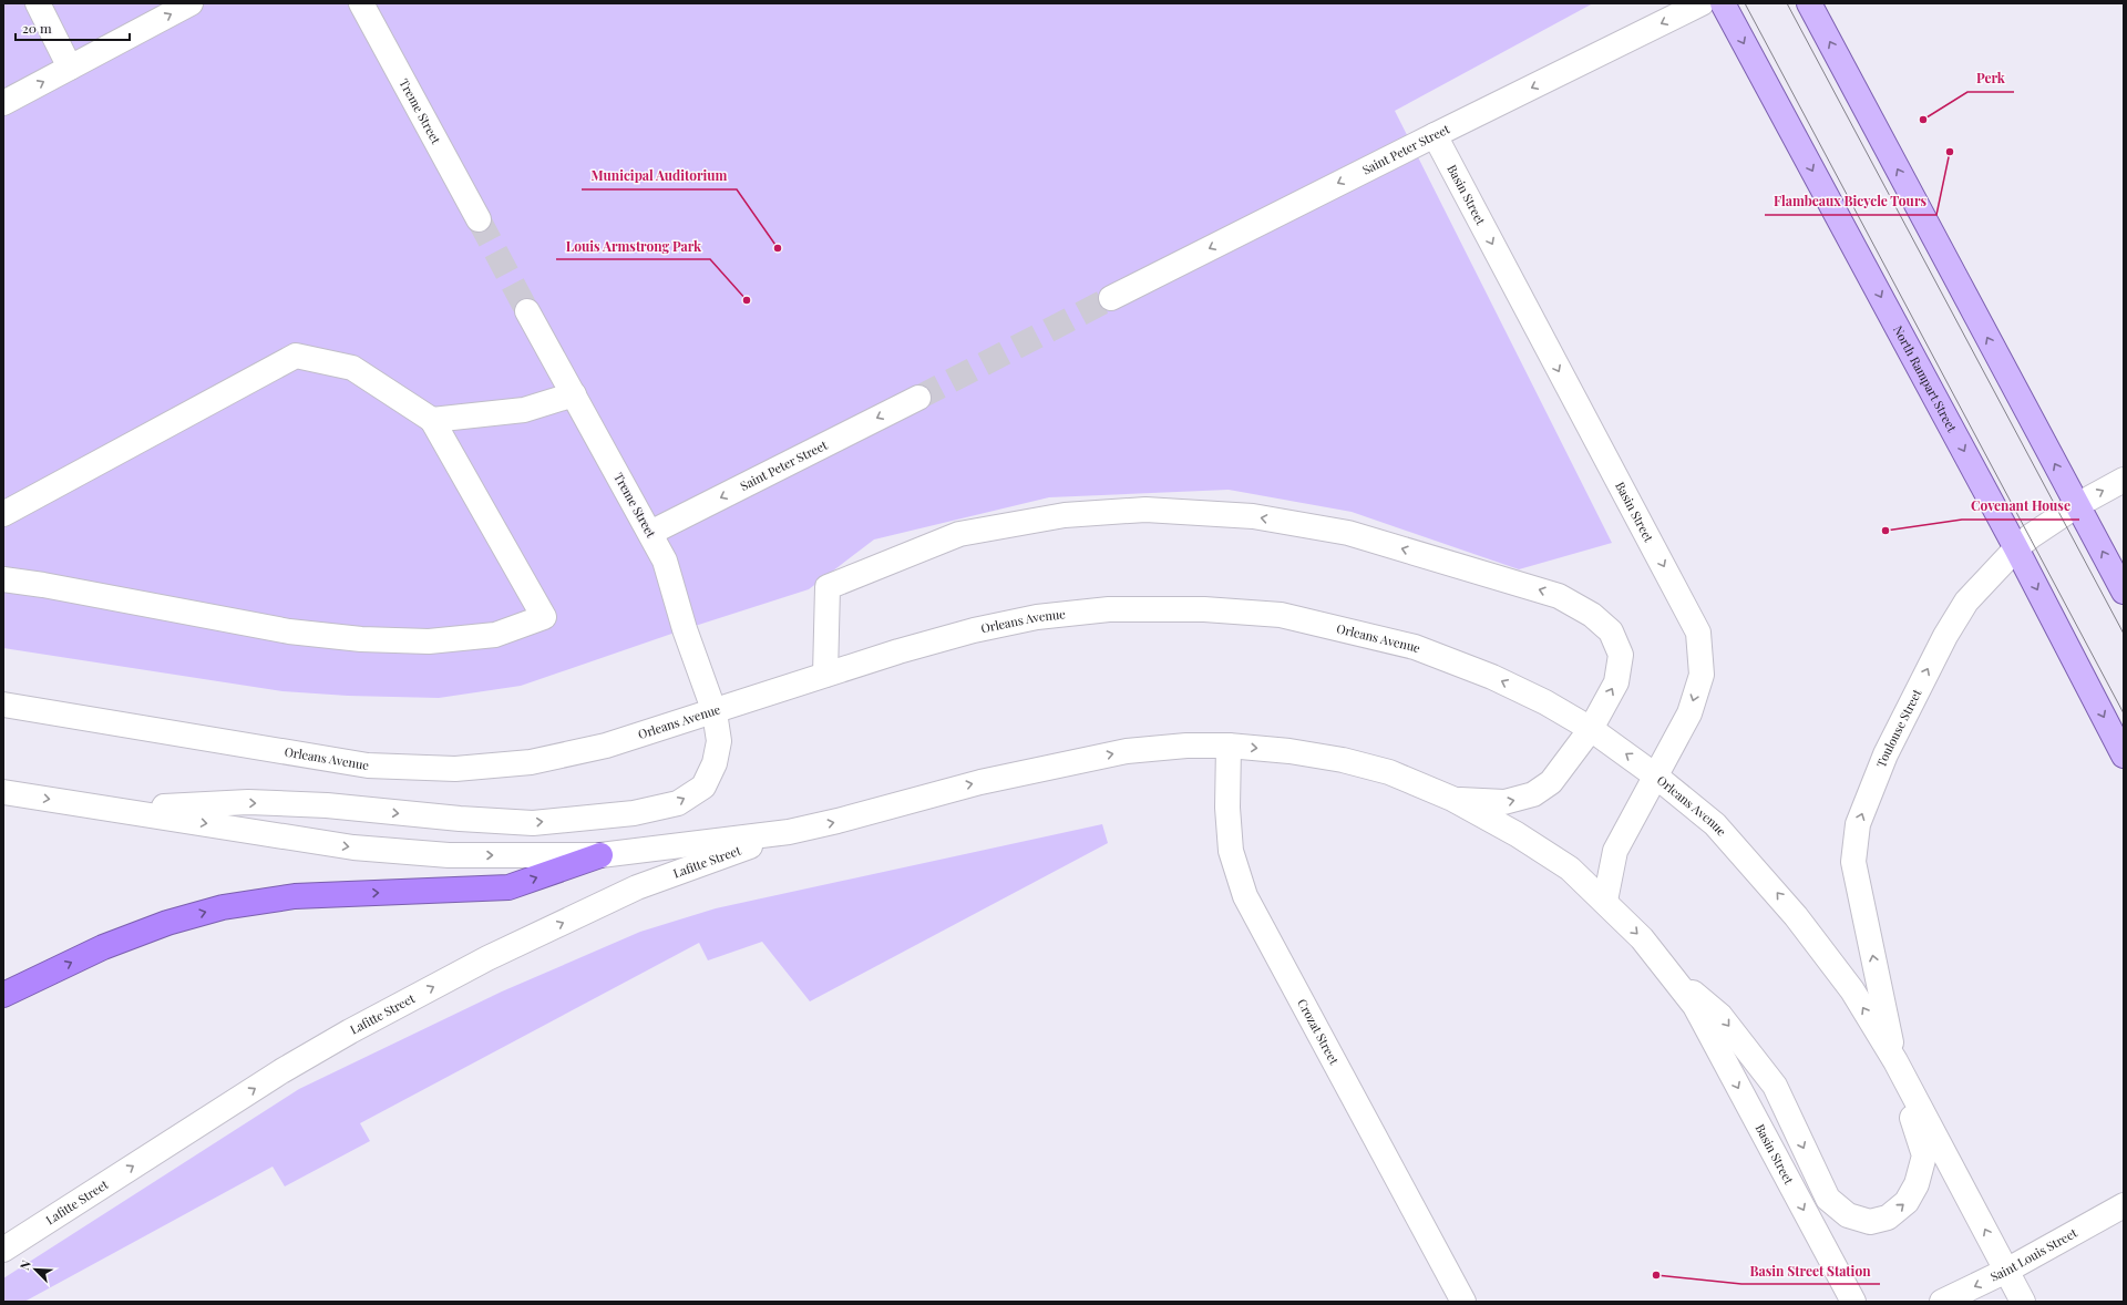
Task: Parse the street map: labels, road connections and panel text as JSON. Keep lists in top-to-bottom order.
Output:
{
  "streets": {
    "main road": ["North Rampart Street"],
    "street": [
      "Treme Street",
      "Saint Peter Street",
      "Basin Street",
      "Orleans Avenue",
      "Toulouse Street",
      "Lafitte Street",
      "Crozat Street",
      "Saint Louis Street"
    ]
  },
  "crossings": [
    ["Treme Street", "Saint Peter Street"],
    ["Treme Street", "Orleans Avenue"],
    ["Saint Peter Street", "Basin Street"],
    ["Basin Street", "Orleans Avenue"],
    ["North Rampart Street", "Toulouse Street"],
    ["Orleans Avenue", "Toulouse Street"]
  ],
  "one_way": [
    "Saint Peter Street",
    "Basin Street",
    "Toulouse Street",
    "Lafitte Street"
  ],
  "places": [
    "Perk",
    "Flambeaux Bicycle Tours",
    "Municipal Auditorium",
    "Louis Armstrong Park",
    "Covenant House",
    "Basin Street Station"
  ],
  "scale_bar": "20 m",
  "north": "top left"
}
